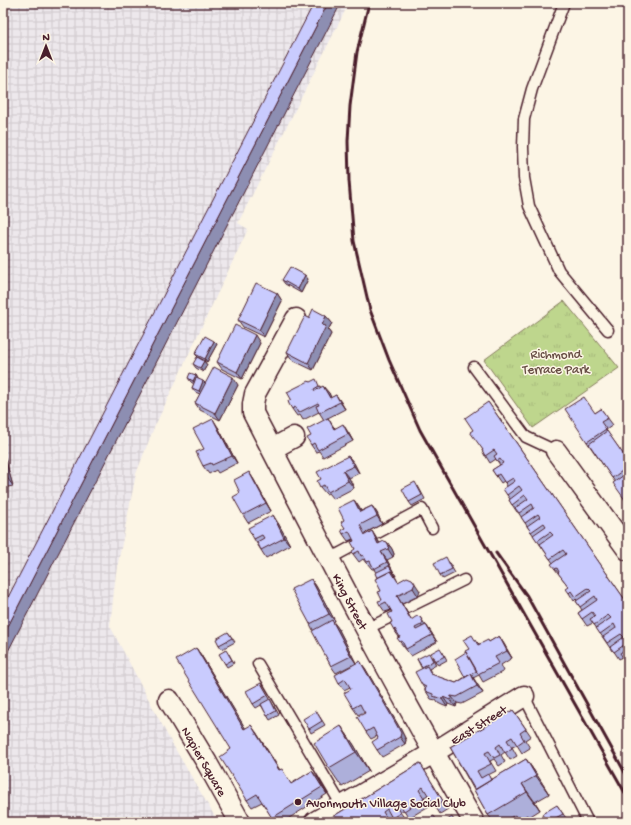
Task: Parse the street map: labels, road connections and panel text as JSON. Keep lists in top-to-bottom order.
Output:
{
  "streets": {
    "street": ["King Street", "East Street", "Napier Square"]
  },
  "crossings": [
    ["King Street", "East Street"]
  ],
  "parks": ["Richmond Terrace Park"],
  "places": ["Avonmouth Village Social Club"],
  "north": "top"
}
